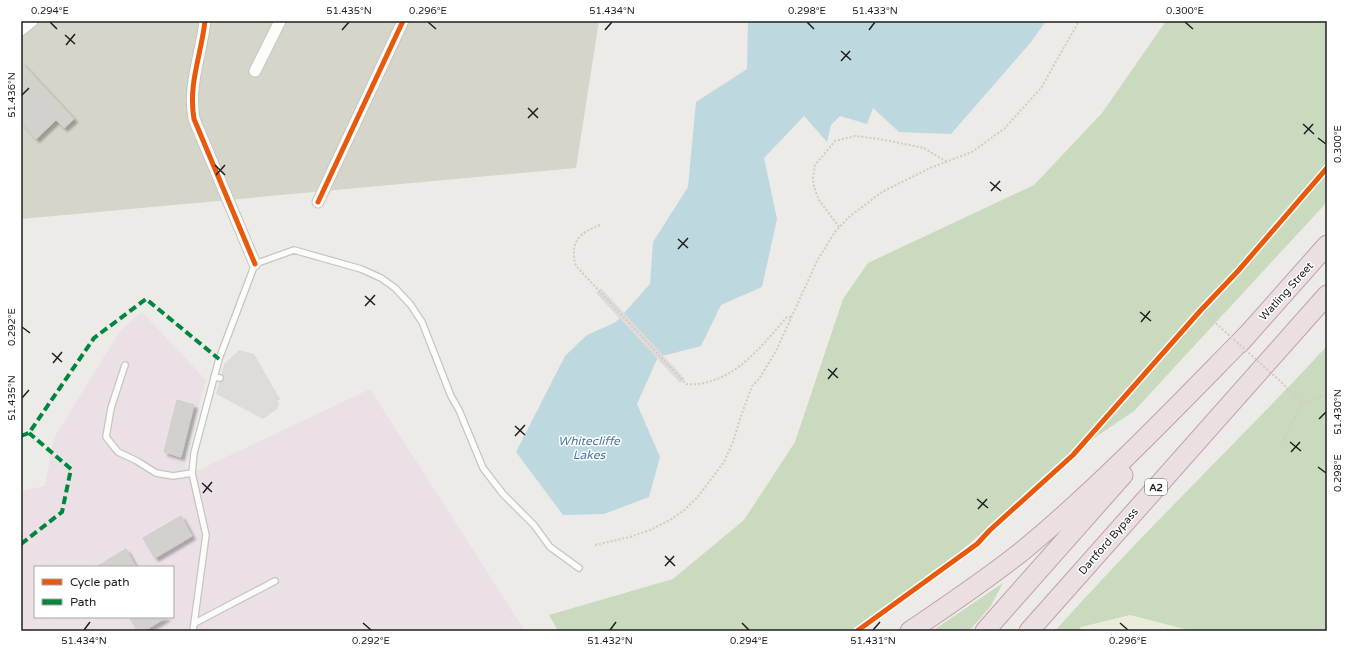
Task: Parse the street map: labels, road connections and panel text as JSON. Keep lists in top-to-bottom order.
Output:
{
  "streets": {
    "highway": ["Watling Street", "A2", "Dartford Bypass"]
  },
  "water": ["Whitecliffe Lakes"],
  "legend": ["Cycle path", "Path"],
  "coordinates": [
    "0.294°E",
    "51.435°N",
    "0.296°E",
    "51.434°N",
    "0.298°E",
    "51.433°N",
    "0.300°E",
    "51.436°N",
    "0.292°E",
    "51.430°N",
    "51.432°N",
    "51.431°N"
  ]
}
